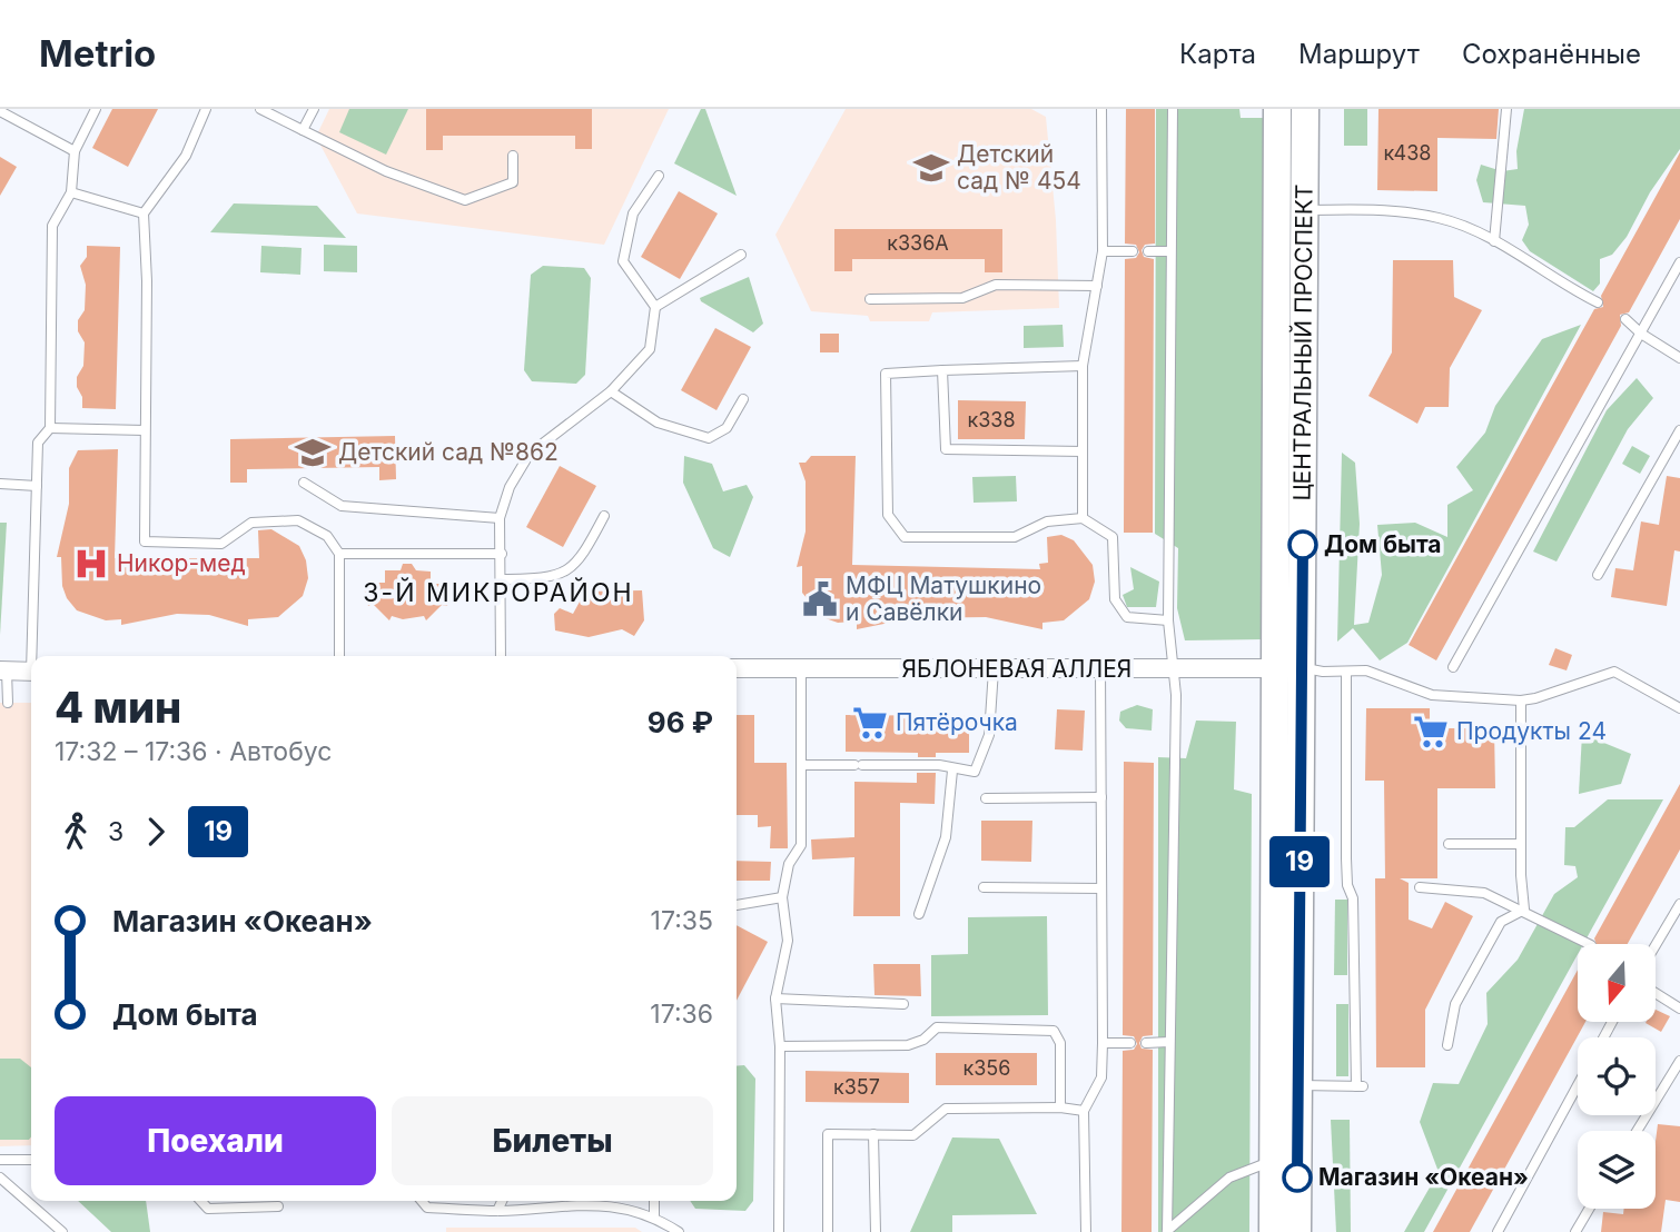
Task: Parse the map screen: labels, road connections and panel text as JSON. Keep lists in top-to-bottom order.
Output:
{
  "streets": {
    "main road": ["ЦЕНТРАЛЬНЫЙ ПРОСПЕКТ"],
    "street": ["ЯБЛОНЕВАЯ АЛЛЕЯ"]
  },
  "crossings": [
    ["ЦЕНТРАЛЬНЫЙ ПРОСПЕКТ", "ЯБЛОНЕВАЯ АЛЛЕЯ"]
  ],
  "districts": ["3-Й МИКРОРАЙОН"],
  "places": {
    "school or university": ["Детский сад № 454", "Детский сад №862"],
    "other": ["Дом быта", "Магазин «Океан»"],
    "hospital": ["Никор-мед"],
    "public building": ["МФЦ Матушкино и Савёлки"],
    "supermarket": ["Пятёрочка", "Продукты 24"]
  },
  "lines": ["bus line 19"],
  "house_numbers": [
    "к438",
    "к336А",
    "к338",
    "к356",
    "к357"
  ],
  "north": "bottom",
  "page": {
    "header": "Metrio",
    "nav": ["Карта", "Маршрут", "Сохранённые"],
    "on_map": "19",
    "heading": ["4 мин", "17:32 – 17:36 · Автобус", "96 ₽"],
    "legs": ["3", "19"],
    "list": [
      {
        "name": "Магазин «Океан»",
        "value": "17:35"
      },
      {
        "name": "Дом быта",
        "value": "17:36"
      }
    ],
    "buttons": ["Поехали", "Билеты"]
  }
}
